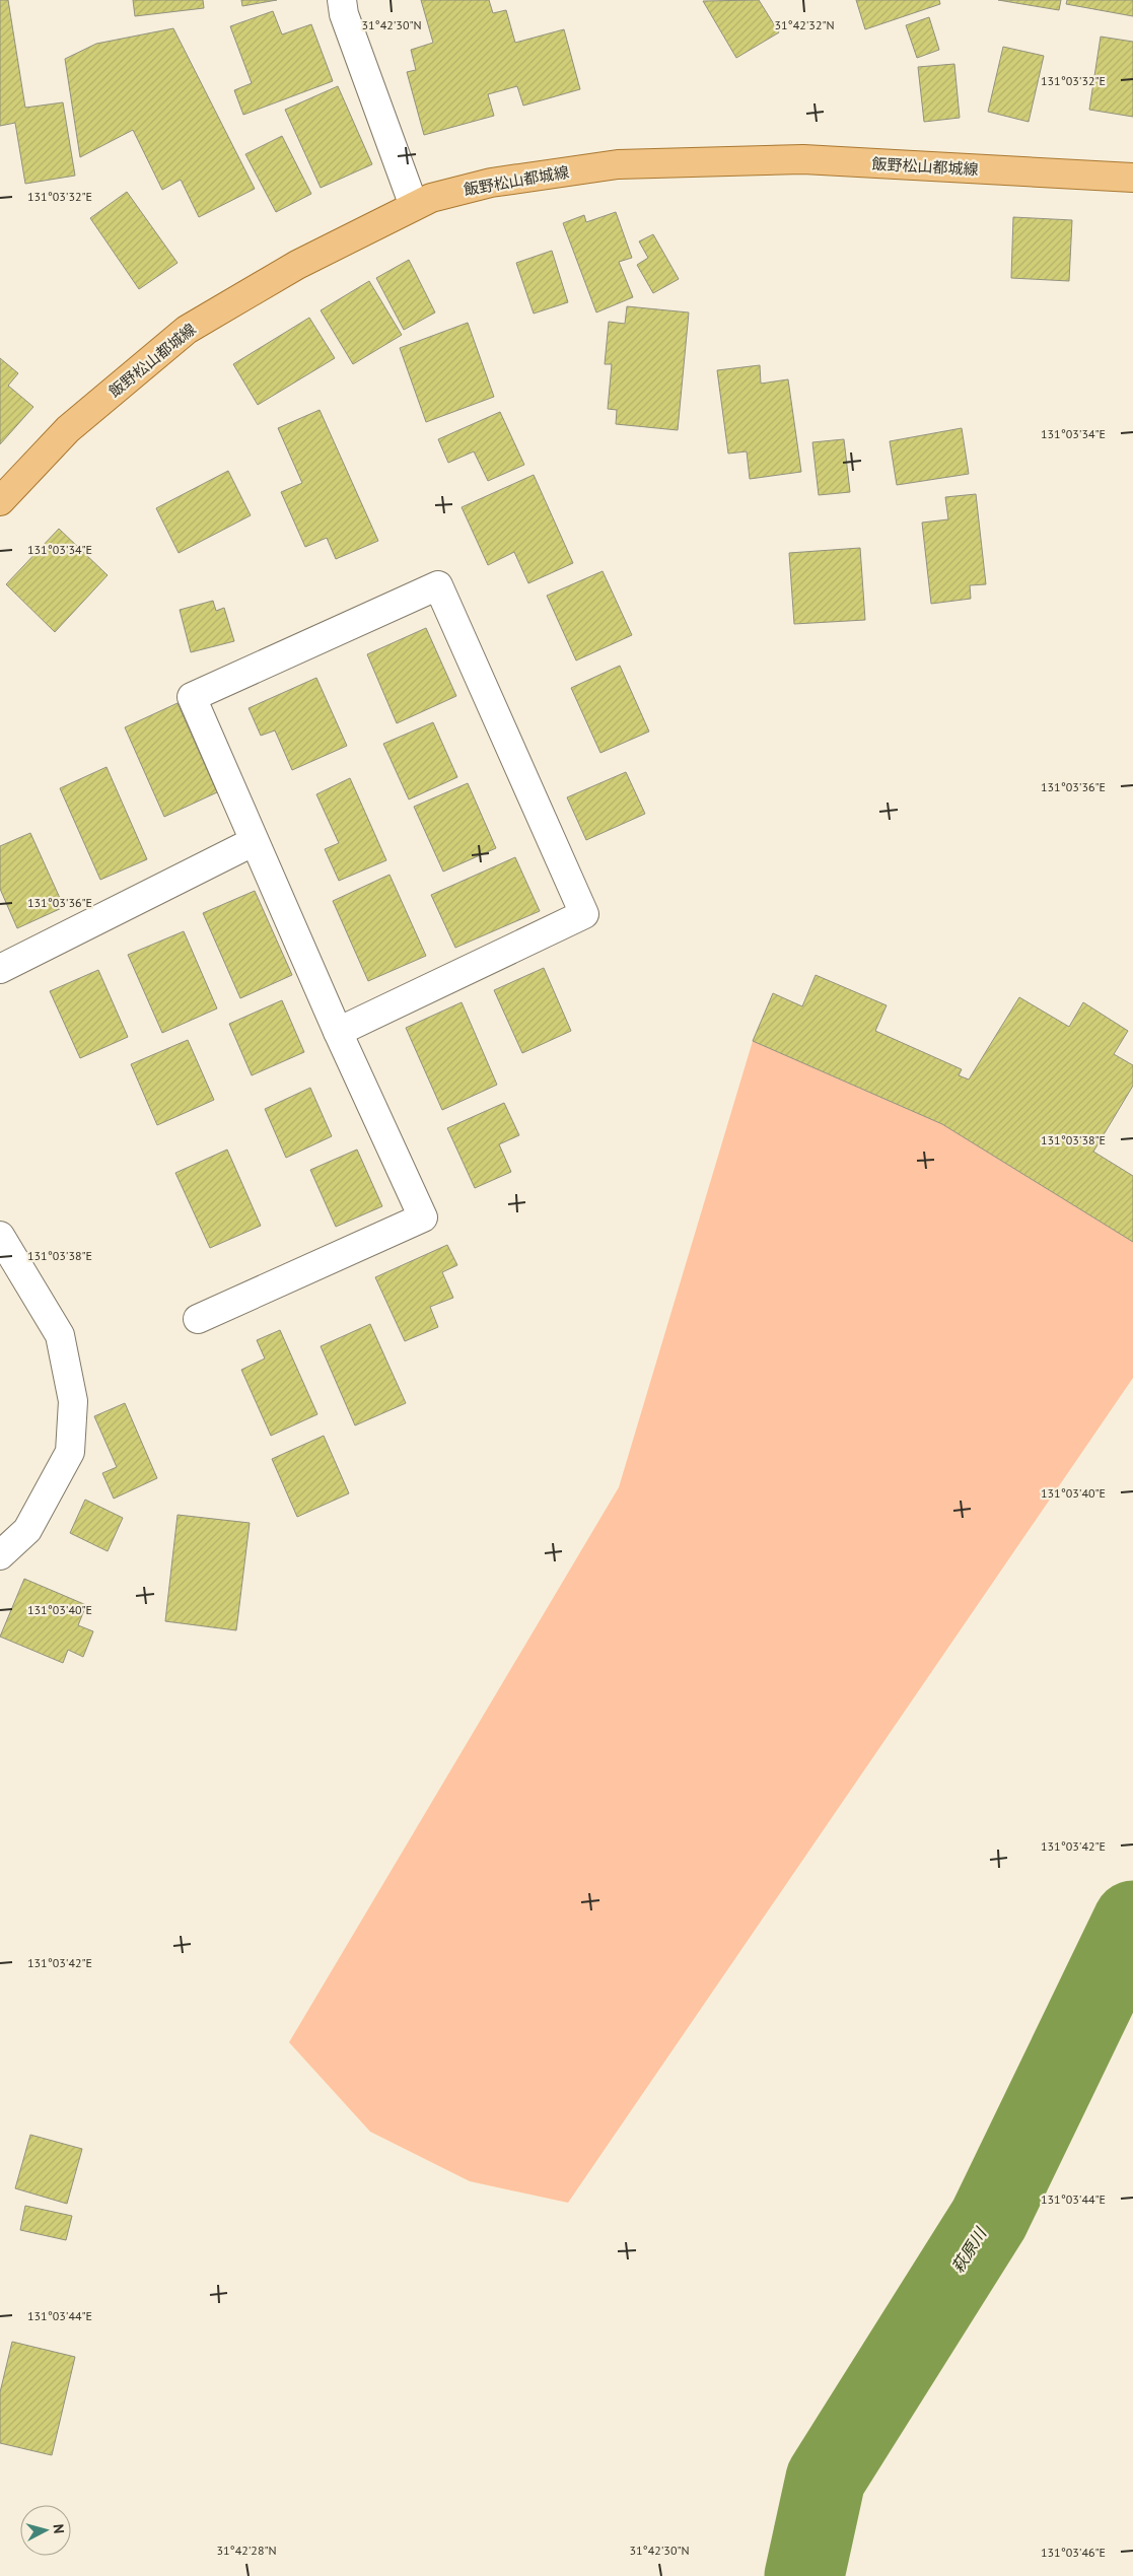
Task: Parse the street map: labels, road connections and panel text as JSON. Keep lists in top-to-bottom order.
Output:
{
  "streets": {
    "main road": ["飯野松山都城線"]
  },
  "water": ["萩原川"],
  "north": "right",
  "coordinates": [
    "31°42'30\"N",
    "31°42'32\"N",
    "131°03'32\"E",
    "131°03'34\"E",
    "131°03'36\"E",
    "131°03'38\"E",
    "131°03'40\"E",
    "131°03'42\"E",
    "131°03'44\"E",
    "31°42'28\"N",
    "131°03'46\"E"
  ]
}
